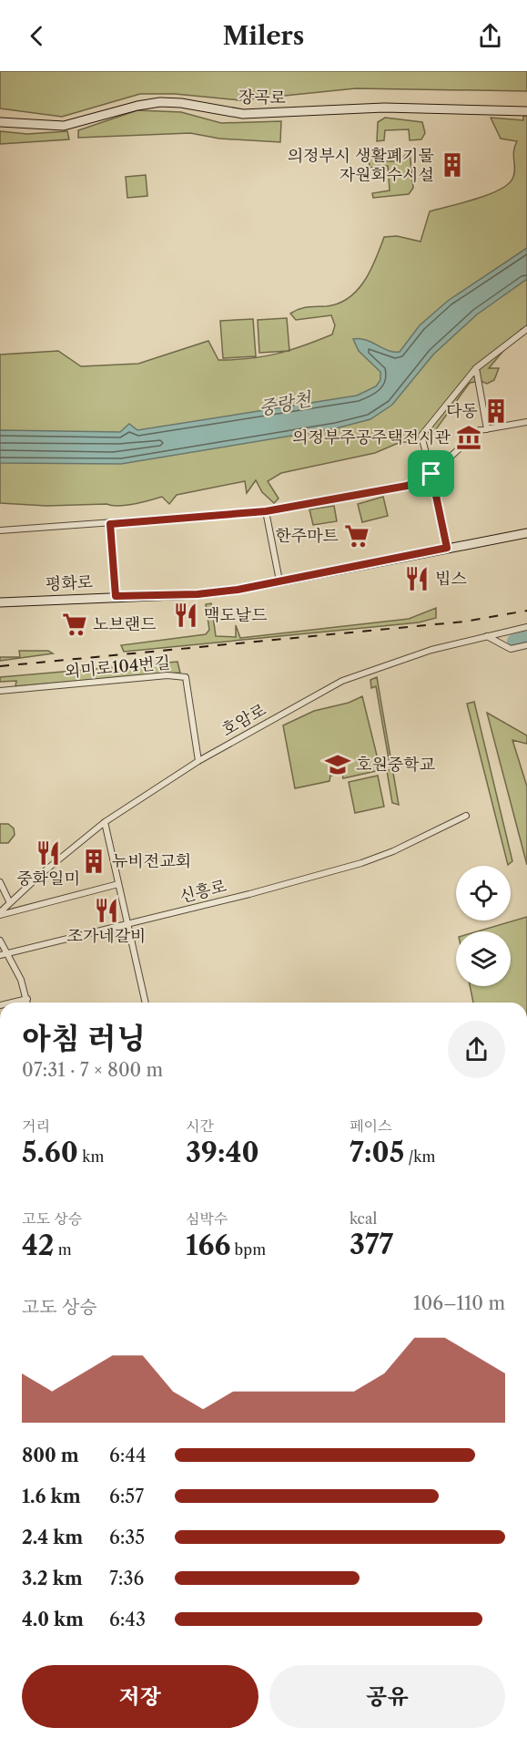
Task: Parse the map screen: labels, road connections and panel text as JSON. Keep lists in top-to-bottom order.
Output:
{
  "streets": {
    "main road": ["장곡로", "평화로"],
    "street": ["외미로104번길", "호암로", "신흥로"]
  },
  "crossings": [
    ["외미로104번길", "호암로"]
  ],
  "water": ["중랑천"],
  "places": {
    "building": ["의정부시 생활폐기물 자원회수시설", "다동", "뉴비전교회"],
    "museum": ["의정부주공주택전시관"],
    "supermarket": ["한주마트", "노브랜드"],
    "restaurant": [
      "빕스",
      "맥도날드",
      "중화일미",
      "조가네갈비"
    ],
    "school or university": ["호원중학교"]
  },
  "page": {
    "header": "Milers",
    "heading": ["아침 러닝", "07:31 · 7 × 800 m"],
    "stats": [
      ["거리", "5.60 km"],
      ["시간", "39:40"],
      ["페이스", "7:05 /km"],
      ["고도 상승", "42 m"],
      ["심박수", "166 bpm"],
      ["kcal", "377"]
    ],
    "chart": ["고도 상승", "106–110 m"],
    "list": [
      {
        "name": "800 m",
        "note": "6:44"
      },
      {
        "name": "1.6 km",
        "note": "6:57"
      },
      {
        "name": "2.4 km",
        "note": "6:35"
      },
      {
        "name": "3.2 km",
        "note": "7:36"
      },
      {
        "name": "4.0 km",
        "note": "6:43"
      }
    ],
    "buttons": ["저장", "공유"]
  }
}
